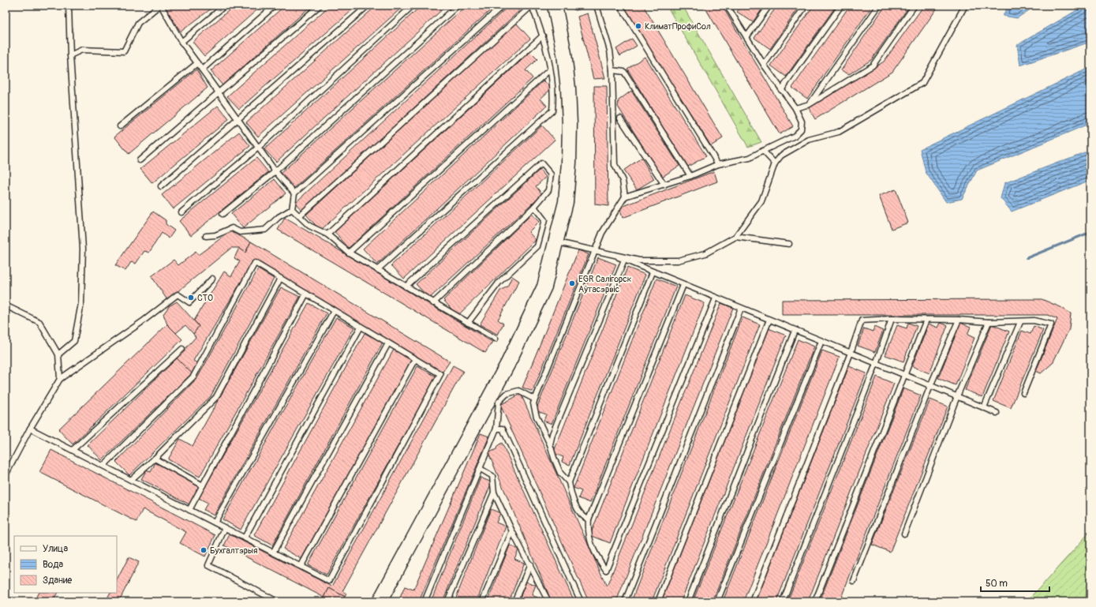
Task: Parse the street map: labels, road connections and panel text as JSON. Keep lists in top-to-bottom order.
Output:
{
  "places": [
    "КлиматПрофиСол",
    "EGR Салігорск Аўтасэрвіс",
    "СТО",
    "Бухгалтэрыя"
  ],
  "legend": ["Улица", "Вода", "Здание"],
  "scale_bar": "50 m"
}
